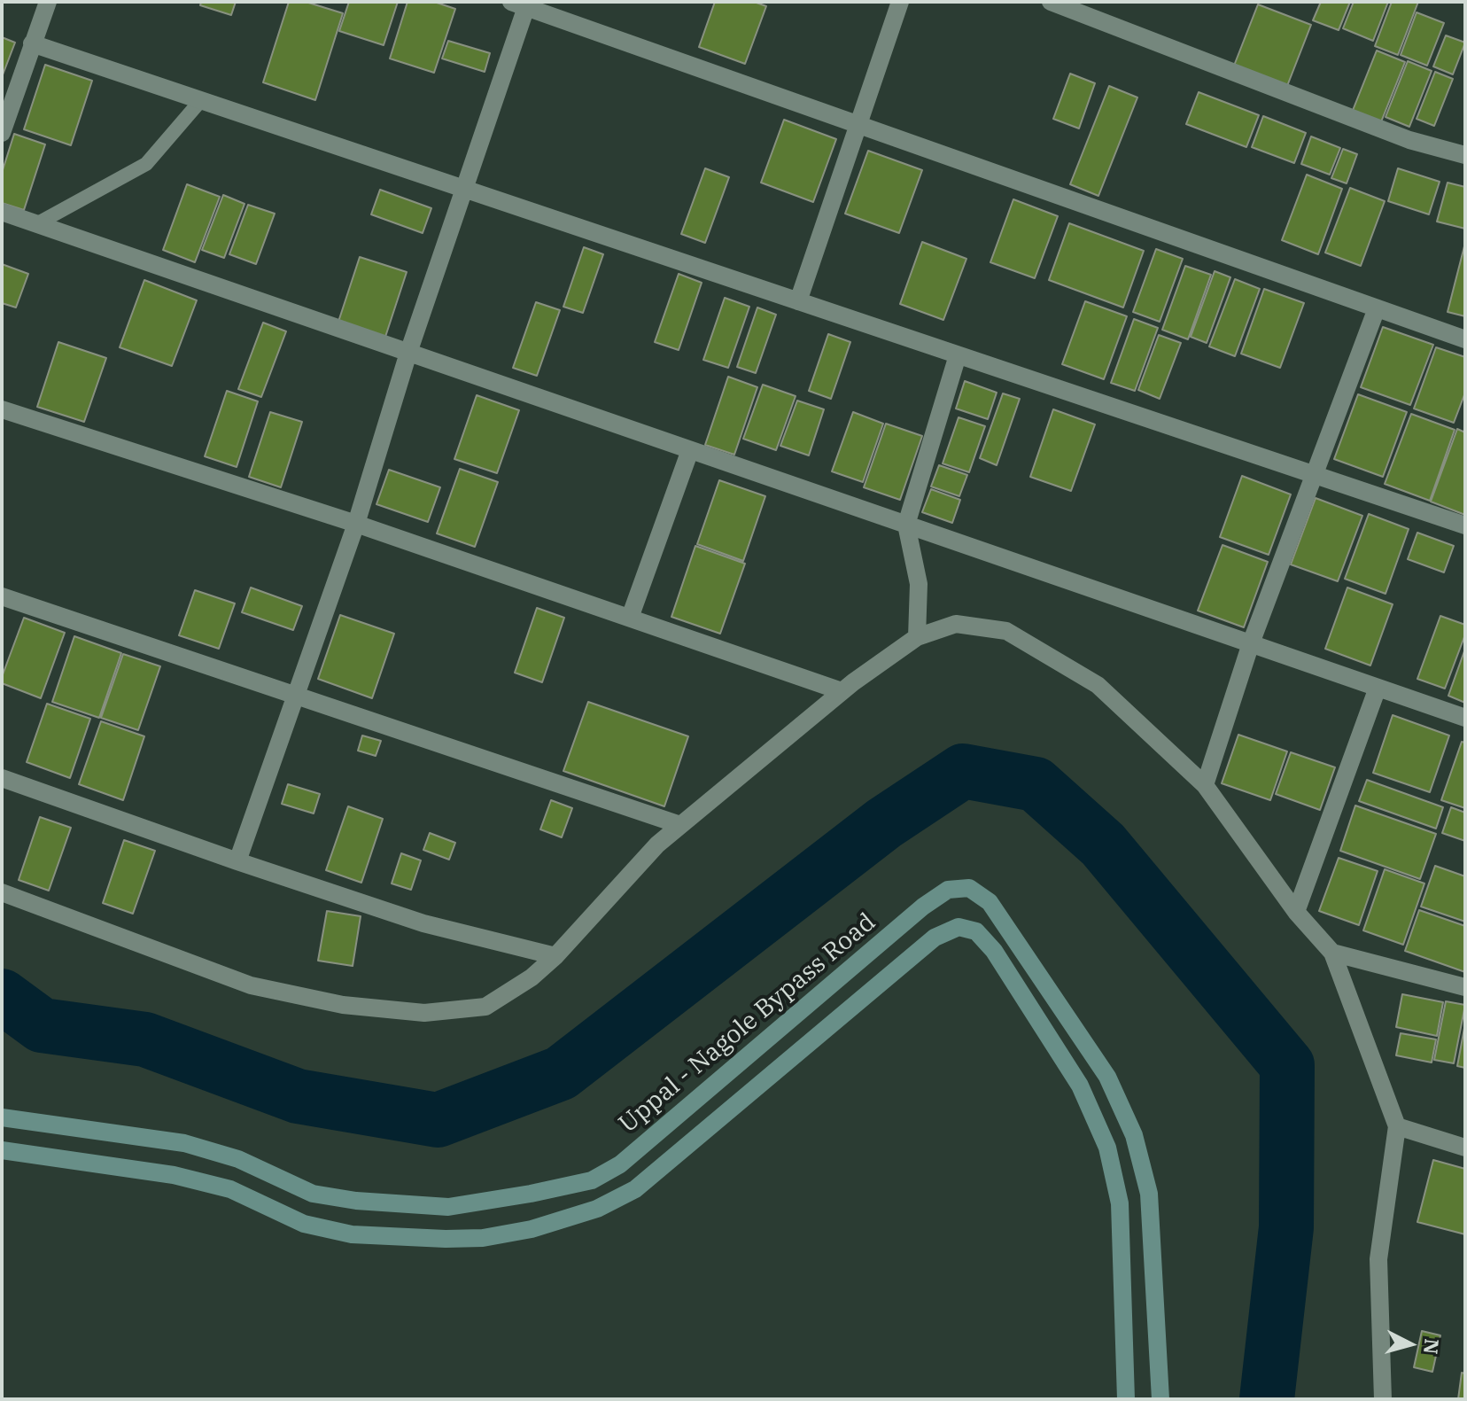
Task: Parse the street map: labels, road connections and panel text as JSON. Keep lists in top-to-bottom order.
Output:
{
  "streets": {
    "street": ["Uppal - Nagole Bypass Road"]
  },
  "north": "right"
}
